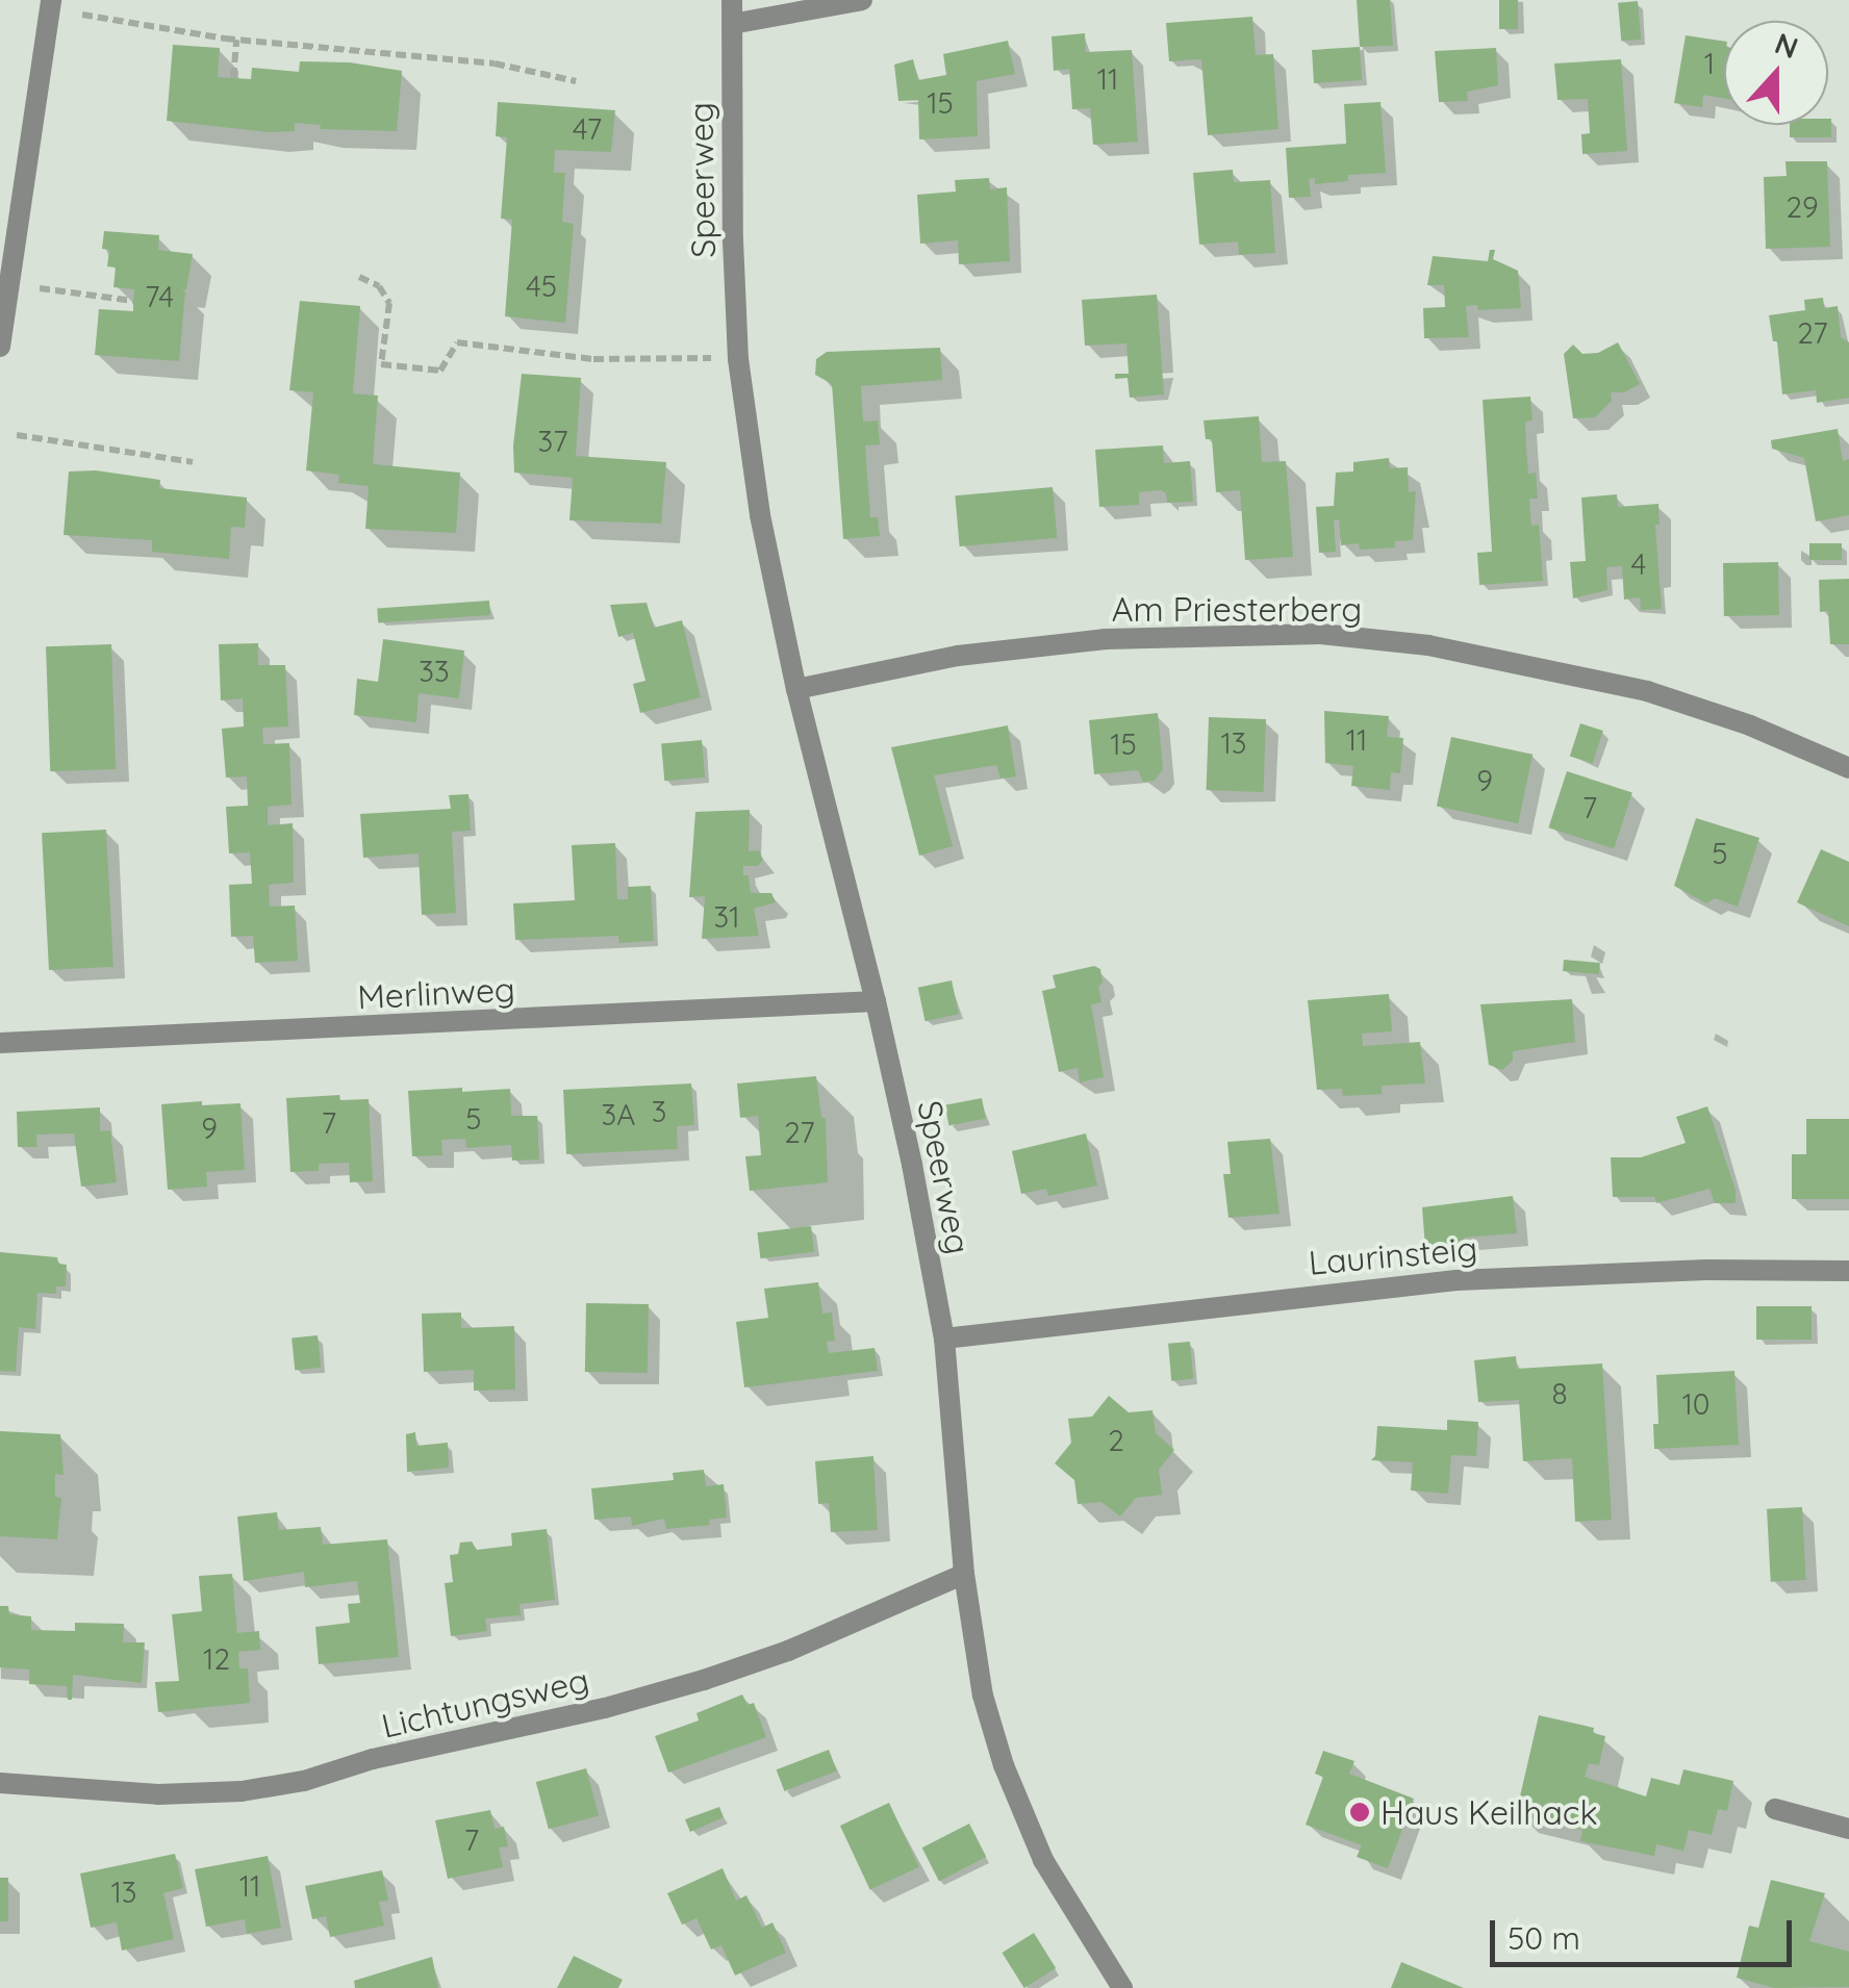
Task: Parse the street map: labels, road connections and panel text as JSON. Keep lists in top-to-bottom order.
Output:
{
  "streets": {
    "street": [
      "Speerweg",
      "Am Priesterberg",
      "Merlinweg",
      "Laurinsteig",
      "Lichtungsweg"
    ]
  },
  "crossings": [
    ["Speerweg", "Am Priesterberg"],
    ["Speerweg", "Merlinweg"],
    ["Speerweg", "Laurinsteig"],
    ["Speerweg", "Lichtungsweg"]
  ],
  "places": ["Haus Keilhack"],
  "house_numbers": [
    "1",
    "11",
    "15",
    "47",
    "29",
    "45",
    "74",
    "27",
    "37",
    "4",
    "33",
    "11",
    "13",
    "15",
    "9",
    "7",
    "5",
    "31",
    "3",
    "3A",
    "5",
    "7",
    "9",
    "27",
    "8",
    "10",
    "2",
    "12",
    "7",
    "11",
    "13"
  ],
  "scale_bar": "50 m",
  "north": "top"
}
